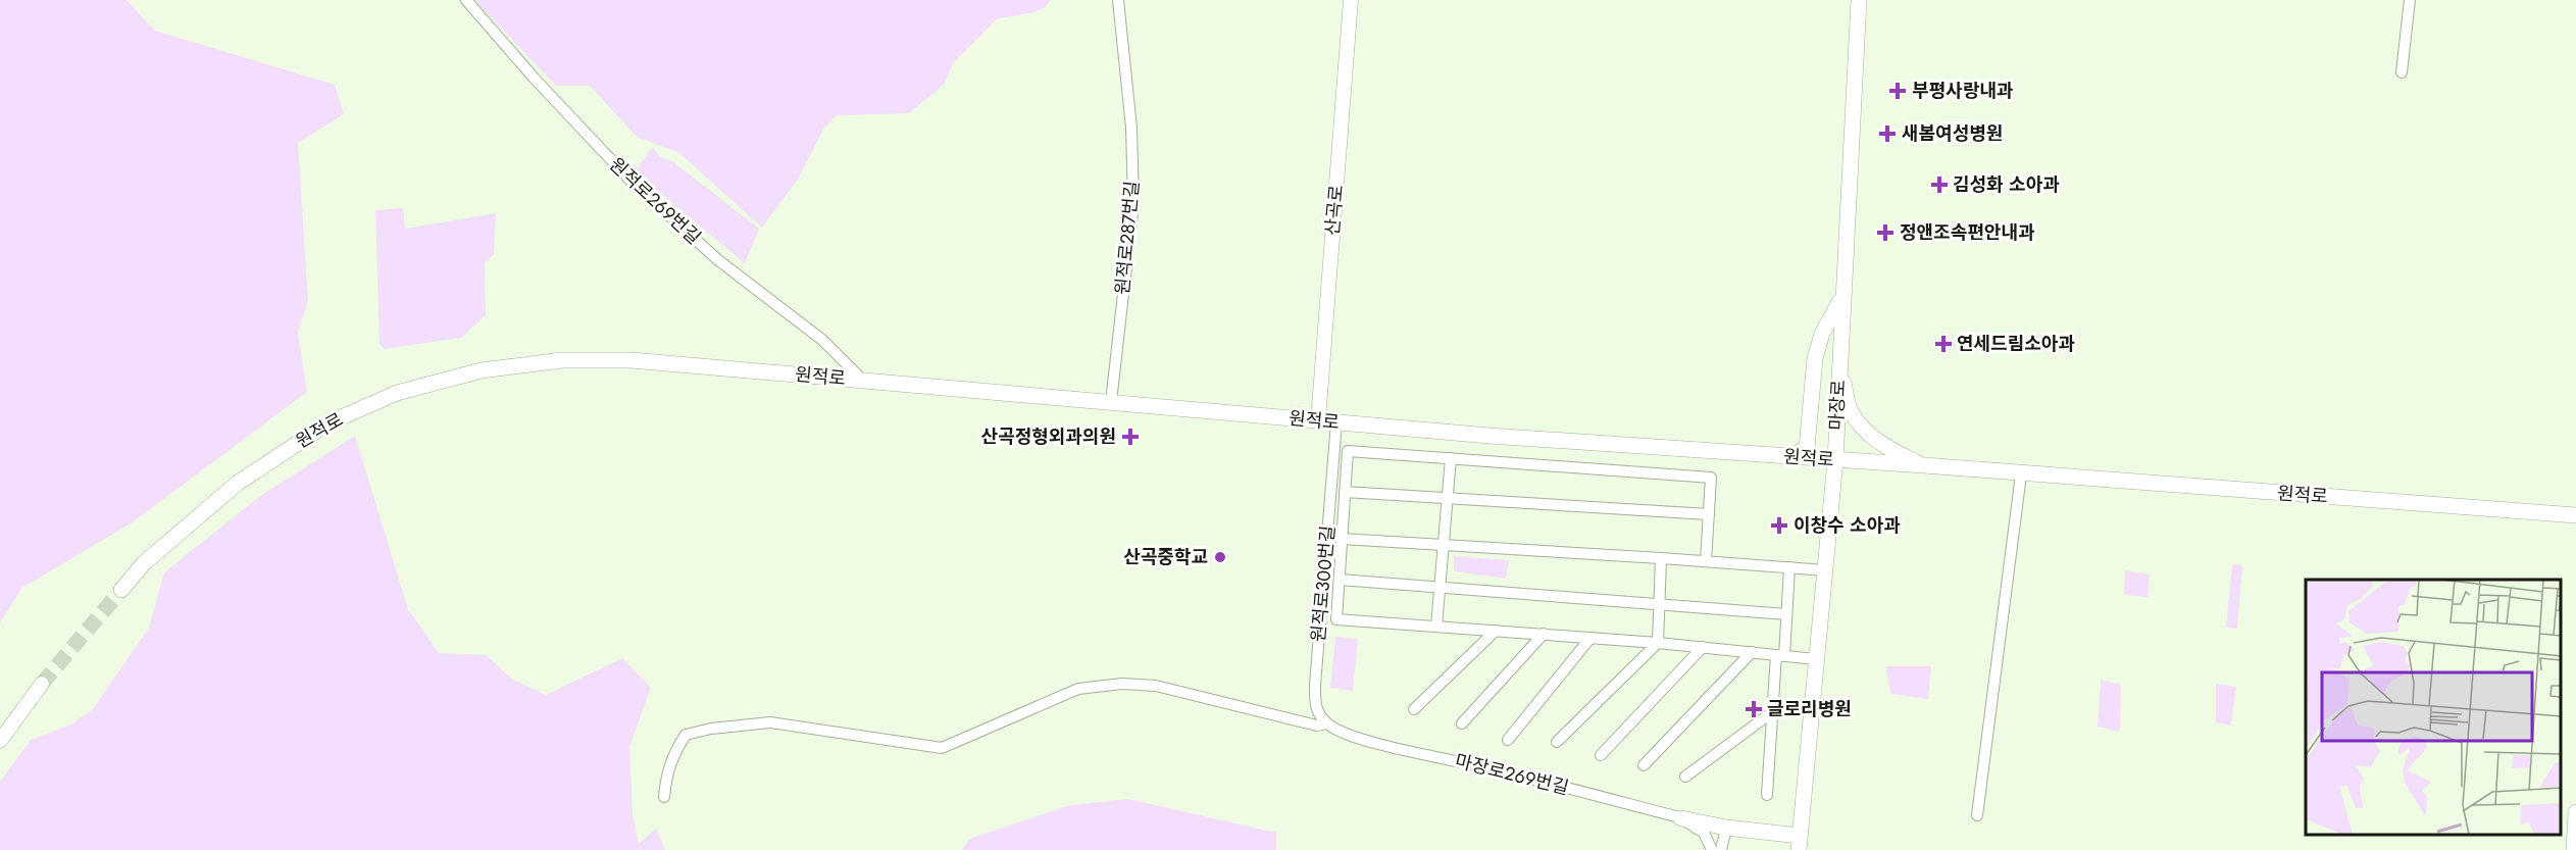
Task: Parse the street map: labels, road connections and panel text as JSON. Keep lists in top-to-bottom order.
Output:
{
  "streets": {
    "main road": ["원적로", "마장로"],
    "street": [
      "원적로269번길",
      "산곡로",
      "원적로287번길",
      "원적로300번길",
      "마장로269번길"
    ]
  },
  "crossings": [
    ["원적로269번길", "원적로"],
    ["산곡로", "원적로"],
    ["원적로287번길", "원적로"],
    ["원적로", "마장로"],
    ["원적로", "원적로300번길"],
    ["원적로300번길", "마장로269번길"]
  ],
  "places": {
    "health": [
      "부평사랑내과",
      "새봄여성병원",
      "김성화 소아과",
      "정앤조속편안내과",
      "연세드림소아과",
      "산곡정형외과의원",
      "이창수 소아과",
      "글로리병원"
    ],
    "other": ["산곡중학교"]
  }
}
